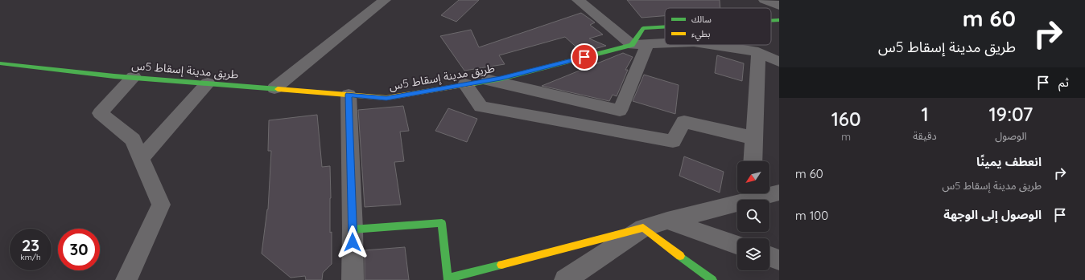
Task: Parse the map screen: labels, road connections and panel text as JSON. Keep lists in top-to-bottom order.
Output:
{
  "streets": {
    "street": ["طريق مدينة إسقاط 5س"]
  },
  "legend": ["سالك", "بطيء"],
  "north": "bottom left",
  "page": {
    "turn": ["60 m", "طريق مدينة إسقاط 5س"],
    "then": "ثم",
    "eta": [
      "19:07",
      "الوصول",
      "1",
      "دقيقة",
      "160",
      "m"
    ],
    "list": [
      {
        "name": "انعطف يمينًا",
        "note": "طريق مدينة إسقاط 5س",
        "value": "60 m"
      },
      {
        "name": "الوصول إلى الوجهة",
        "value": "100 m"
      }
    ],
    "speed": "23 km/h",
    "limit": "30"
  }
}
